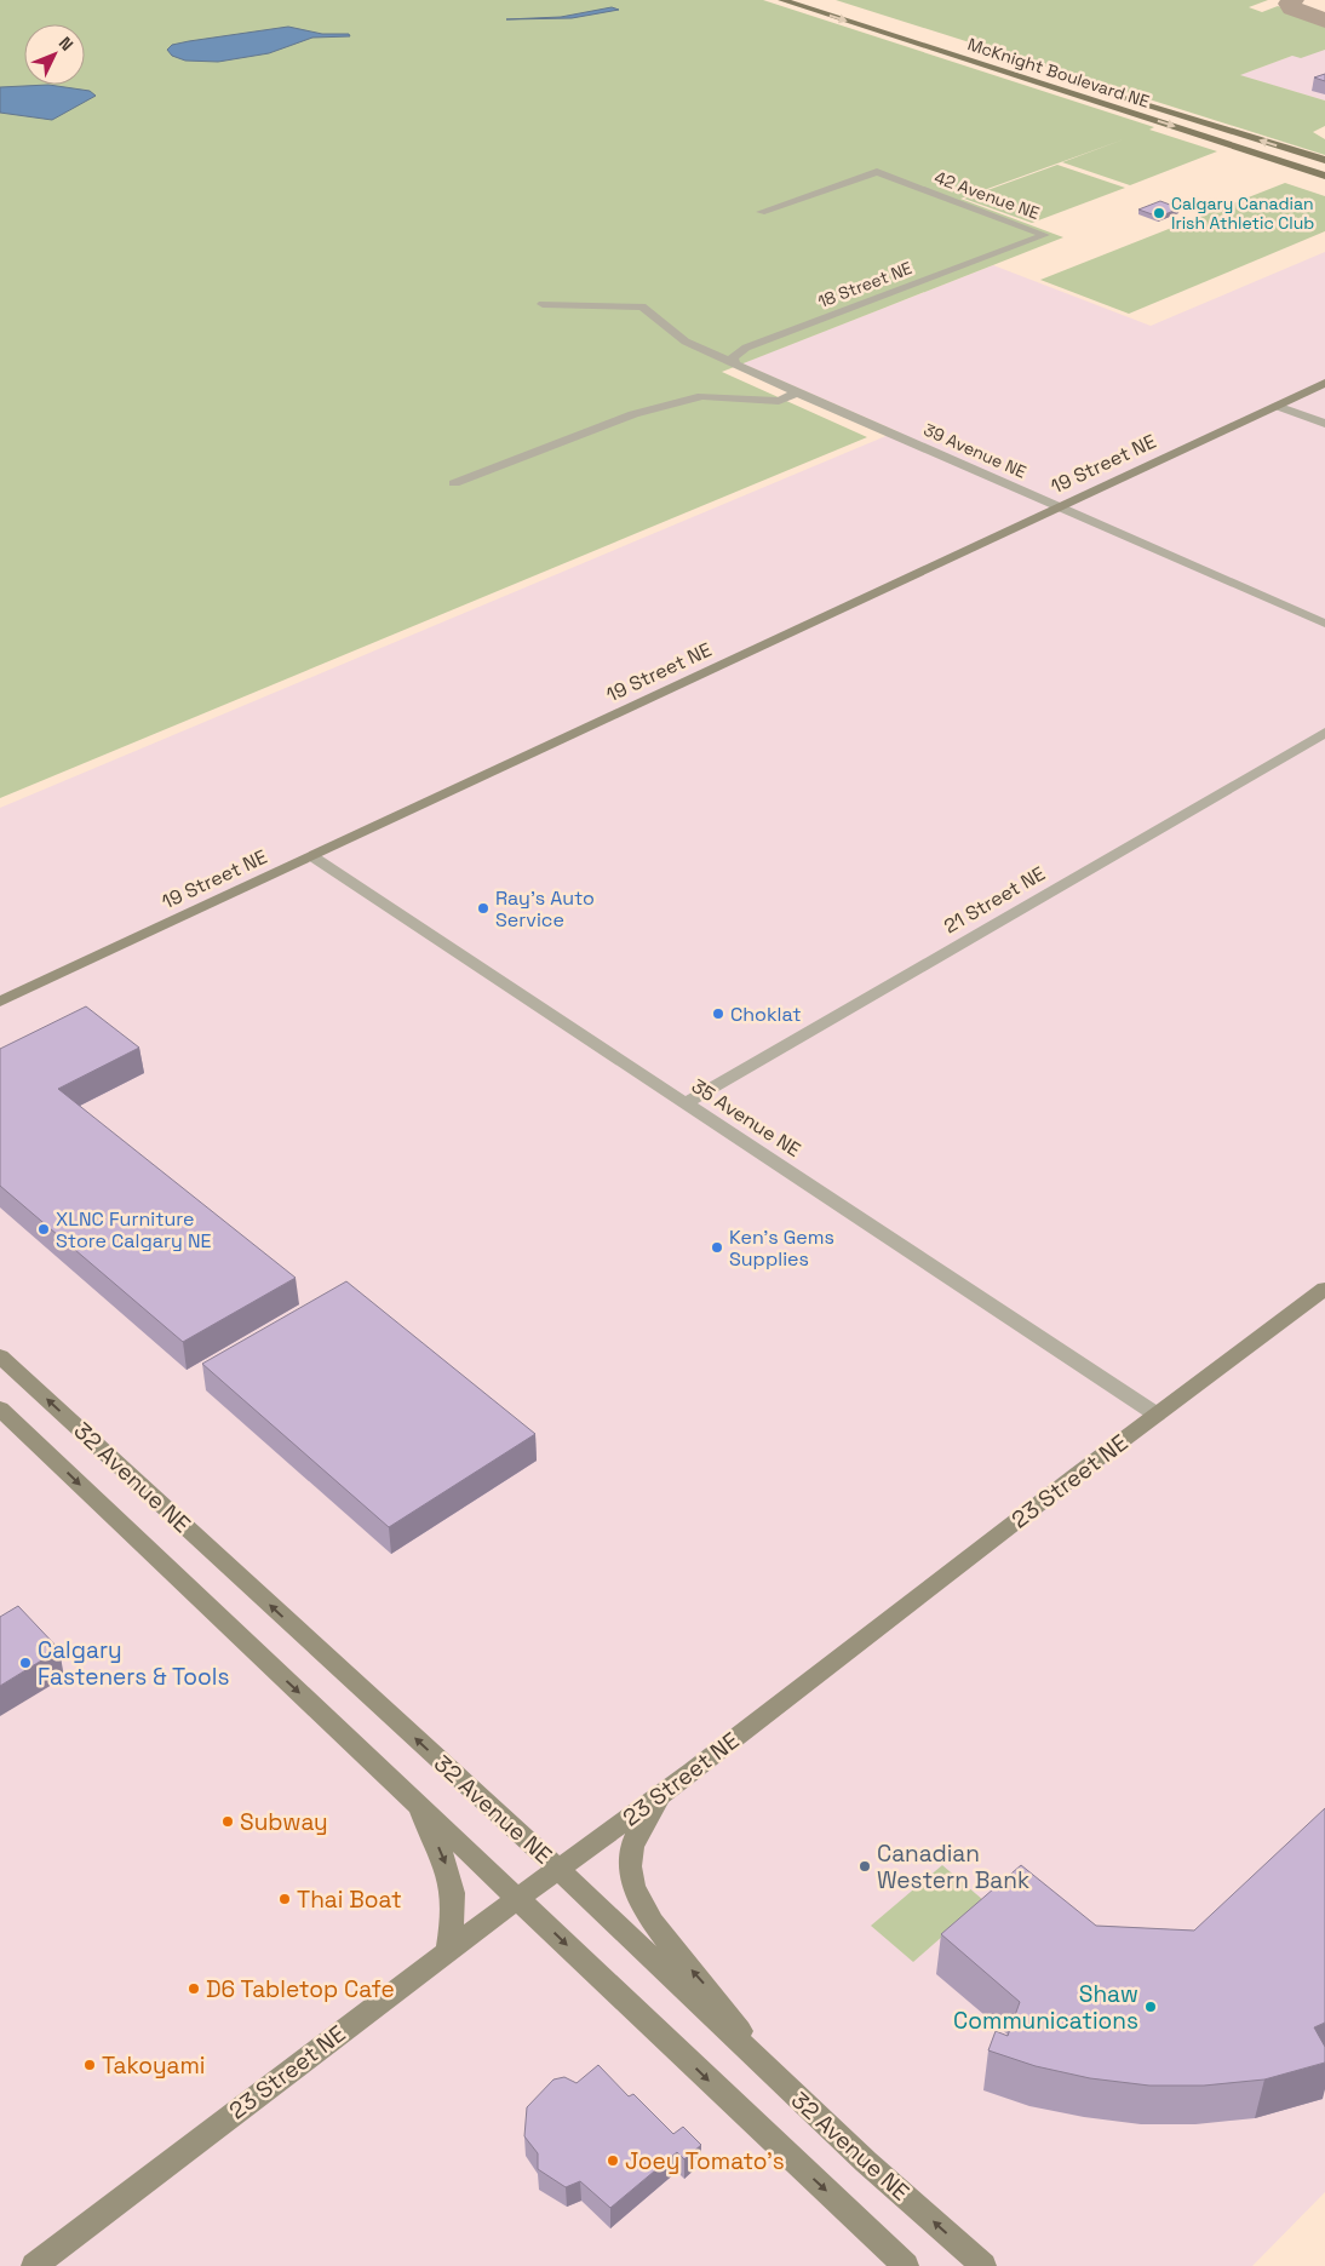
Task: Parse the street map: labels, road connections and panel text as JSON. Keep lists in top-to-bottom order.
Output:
{
  "streets": {
    "main road": ["McKnight Boulevard NE"],
    "street": [
      "42 Avenue NE",
      "18 Street NE",
      "39 Avenue NE",
      "19 Street NE",
      "21 Street NE",
      "35 Avenue NE",
      "32 Avenue NE",
      "23 Street NE"
    ]
  },
  "crossings": [
    ["42 Avenue NE", "18 Street NE"],
    ["18 Street NE", "39 Avenue NE"],
    ["39 Avenue NE", "19 Street NE"],
    ["19 Street NE", "35 Avenue NE"],
    ["21 Street NE", "35 Avenue NE"],
    ["35 Avenue NE", "23 Street NE"],
    ["32 Avenue NE", "23 Street NE"]
  ],
  "places": [
    "Calgary Canadian Irish Athletic Club",
    "Ray's Auto Service",
    "Choklat",
    "XLNC Furniture Store Calgary NE",
    "Ken's Gems Supplies",
    "Calgary Fasteners & Tools",
    "Subway",
    "Canadian Western Bank",
    "Thai Boat",
    "D6 Tabletop Cafe",
    "Shaw Communications",
    "Takoyami",
    "Joey Tomato's"
  ],
  "north": "top right"
}
